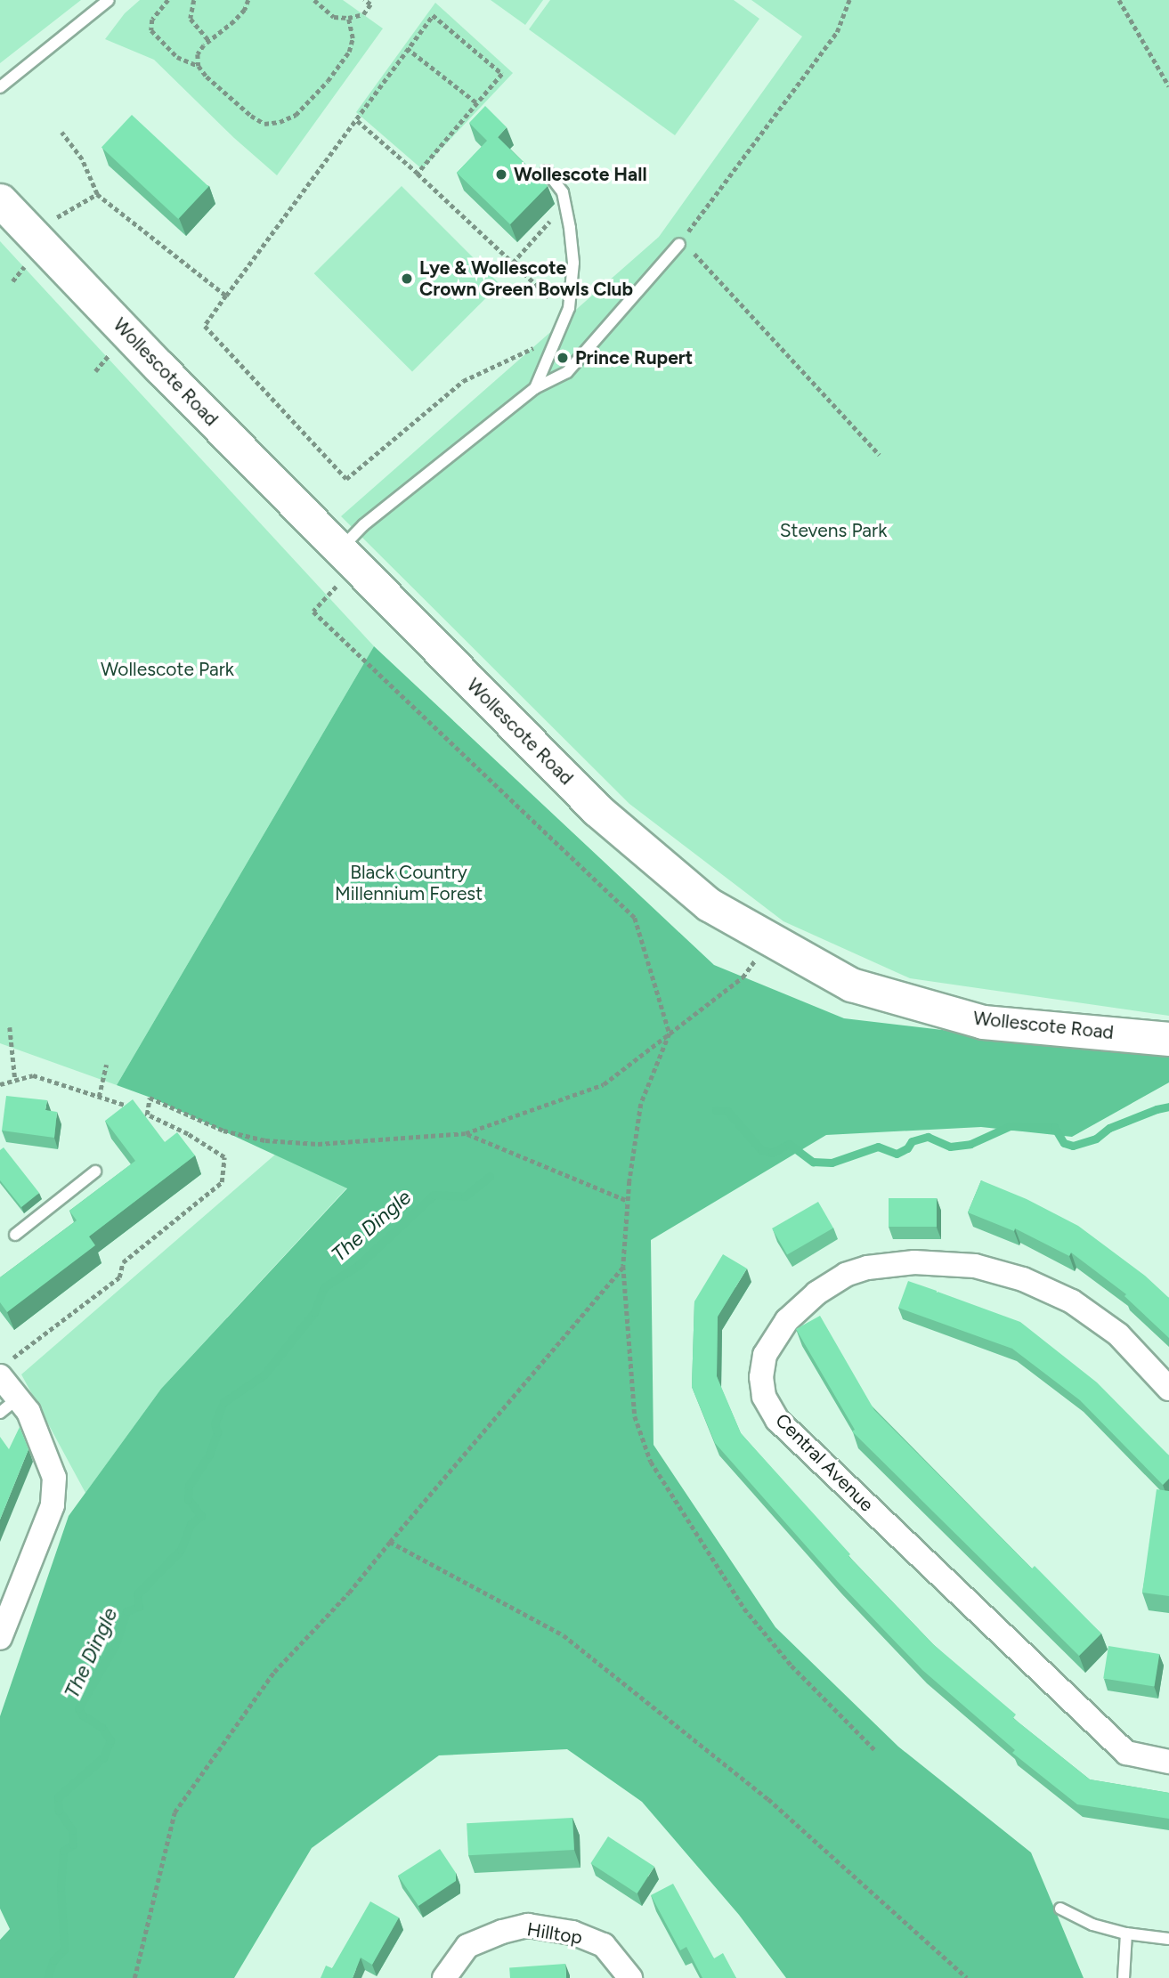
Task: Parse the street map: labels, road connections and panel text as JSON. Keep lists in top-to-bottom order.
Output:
{
  "streets": {
    "street": ["Wollescote Road", "Central Avenue", "Hilltop"]
  },
  "water": ["The Dingle"],
  "parks": ["Stevens Park", "Wollescote Park", "Black Country Millennium Forest"],
  "places": ["Wollescote Hall", "Lye & Wollescote Crown Green Bowls Club", "Prince Rupert"]
}
